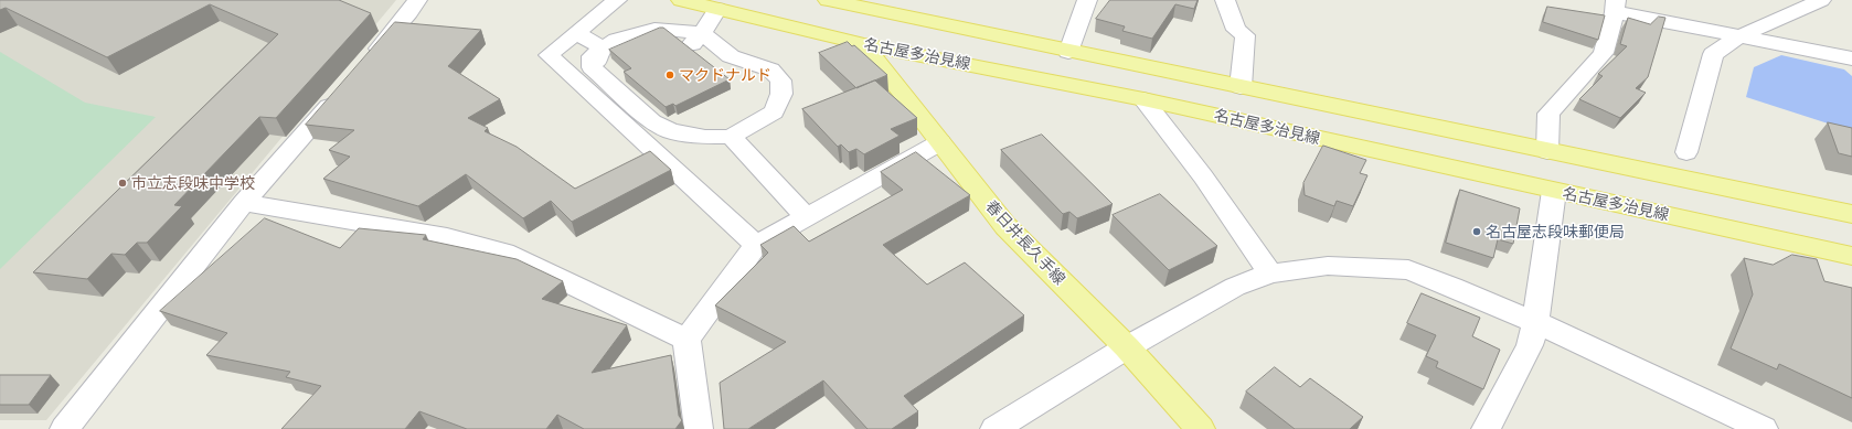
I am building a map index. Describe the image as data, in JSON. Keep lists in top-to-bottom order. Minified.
{"streets":{"main road":["名古屋多治見線","春日井長久手線"]},"crossings":[["名古屋多治見線","春日井長久手線"]],"places":["マクドナルド","市立志段味中学校","名古屋志段味郵便局"]}
